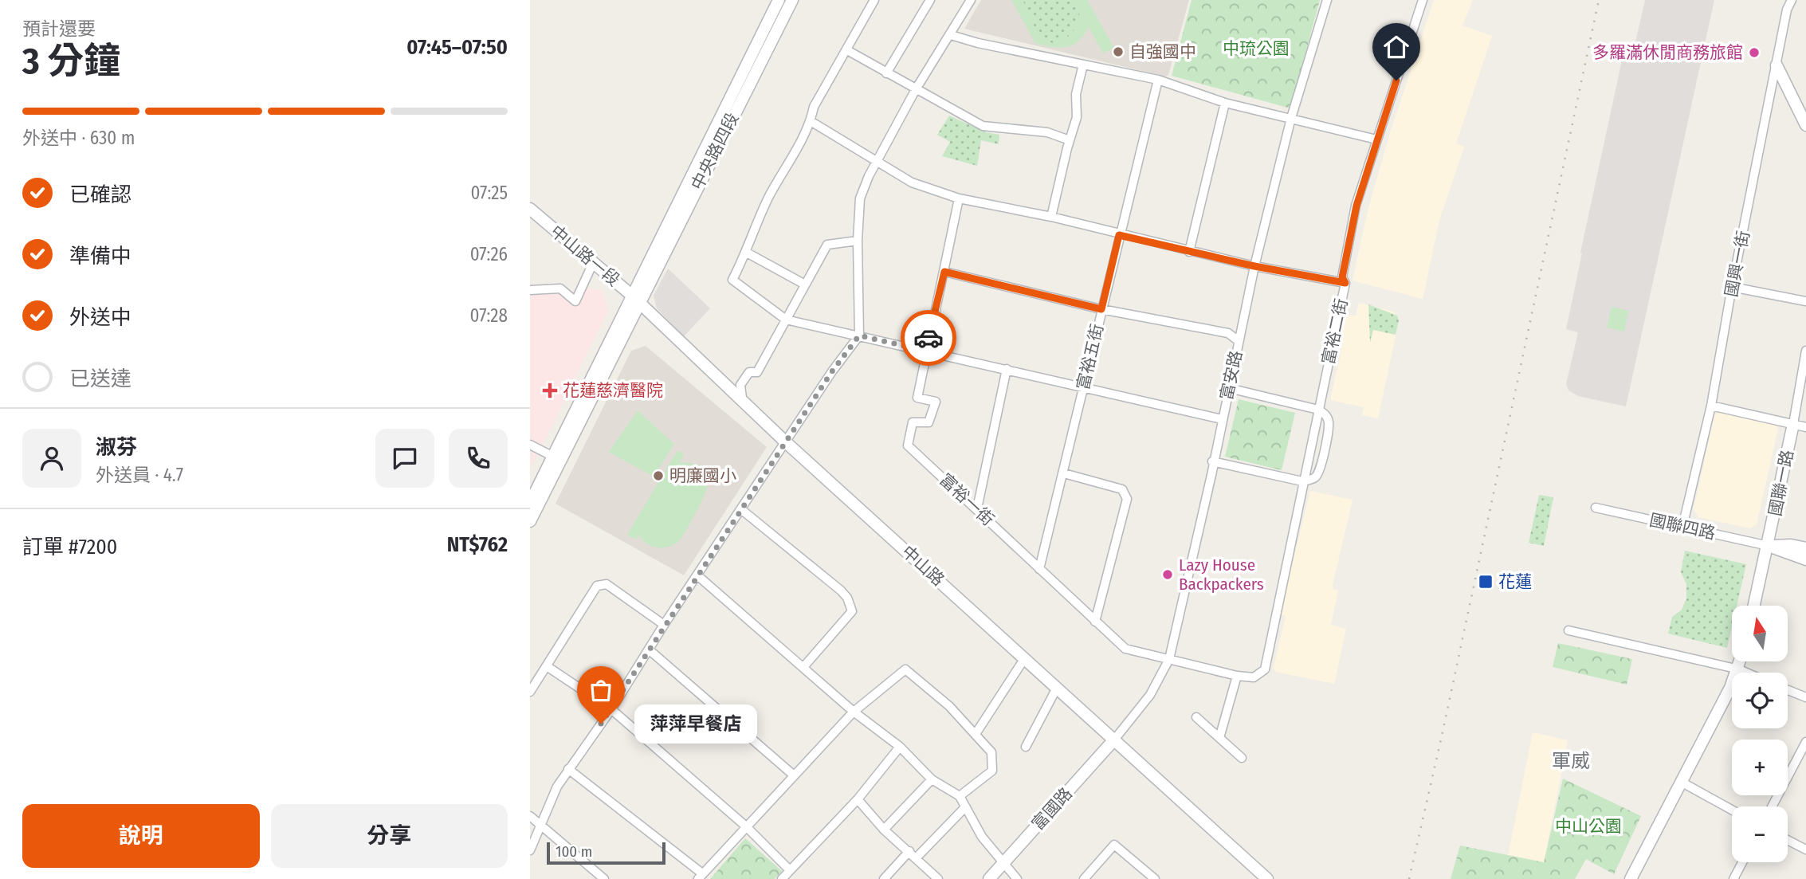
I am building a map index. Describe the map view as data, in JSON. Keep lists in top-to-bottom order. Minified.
{"streets":{"street":["中央路四段","中山路一段","國興一街","富裕二街","富裕五街","富安路","國聯一路","富裕一街","國聯四路","中山路","富國路"]},"crossings":[["中央路四段","中山路一段"],["中央路四段","中山路"],["中山路一段","中山路"],["國興一街","國聯四路"],["富裕二街","富裕一街"],["富裕五街","富裕一街"],["富安路","富裕一街"],["富安路","中山路"],["富安路","富國路"],["國聯一路","國聯四路"],["中山路","富國路"]],"districts":["軍威"],"parks":["中琉公園","中山公園"],"places":{"other":["自強國中","多羅滿休閒商務旅館","明廉國小","Lazy House Backpackers","萍萍早餐店"],"health":["花蓮慈濟醫院"],"transit":["花蓮"]},"scale_bar":"100 m","north":"top","page":{"heading":["3 分鐘","預計還要","07:45–07:50"],"panel":["淑芬","外送員 · 4.7","訂單 #7200","NT$762"],"bar":"外送中 · 630 m","list":[["已確認","07:25"],["準備中","07:26"],["外送中","07:28"],"已送達"],"map_buttons":["+","−"],"bubble":"萍萍早餐店","buttons":["說明","分享"],"scale":"100 m"}}
